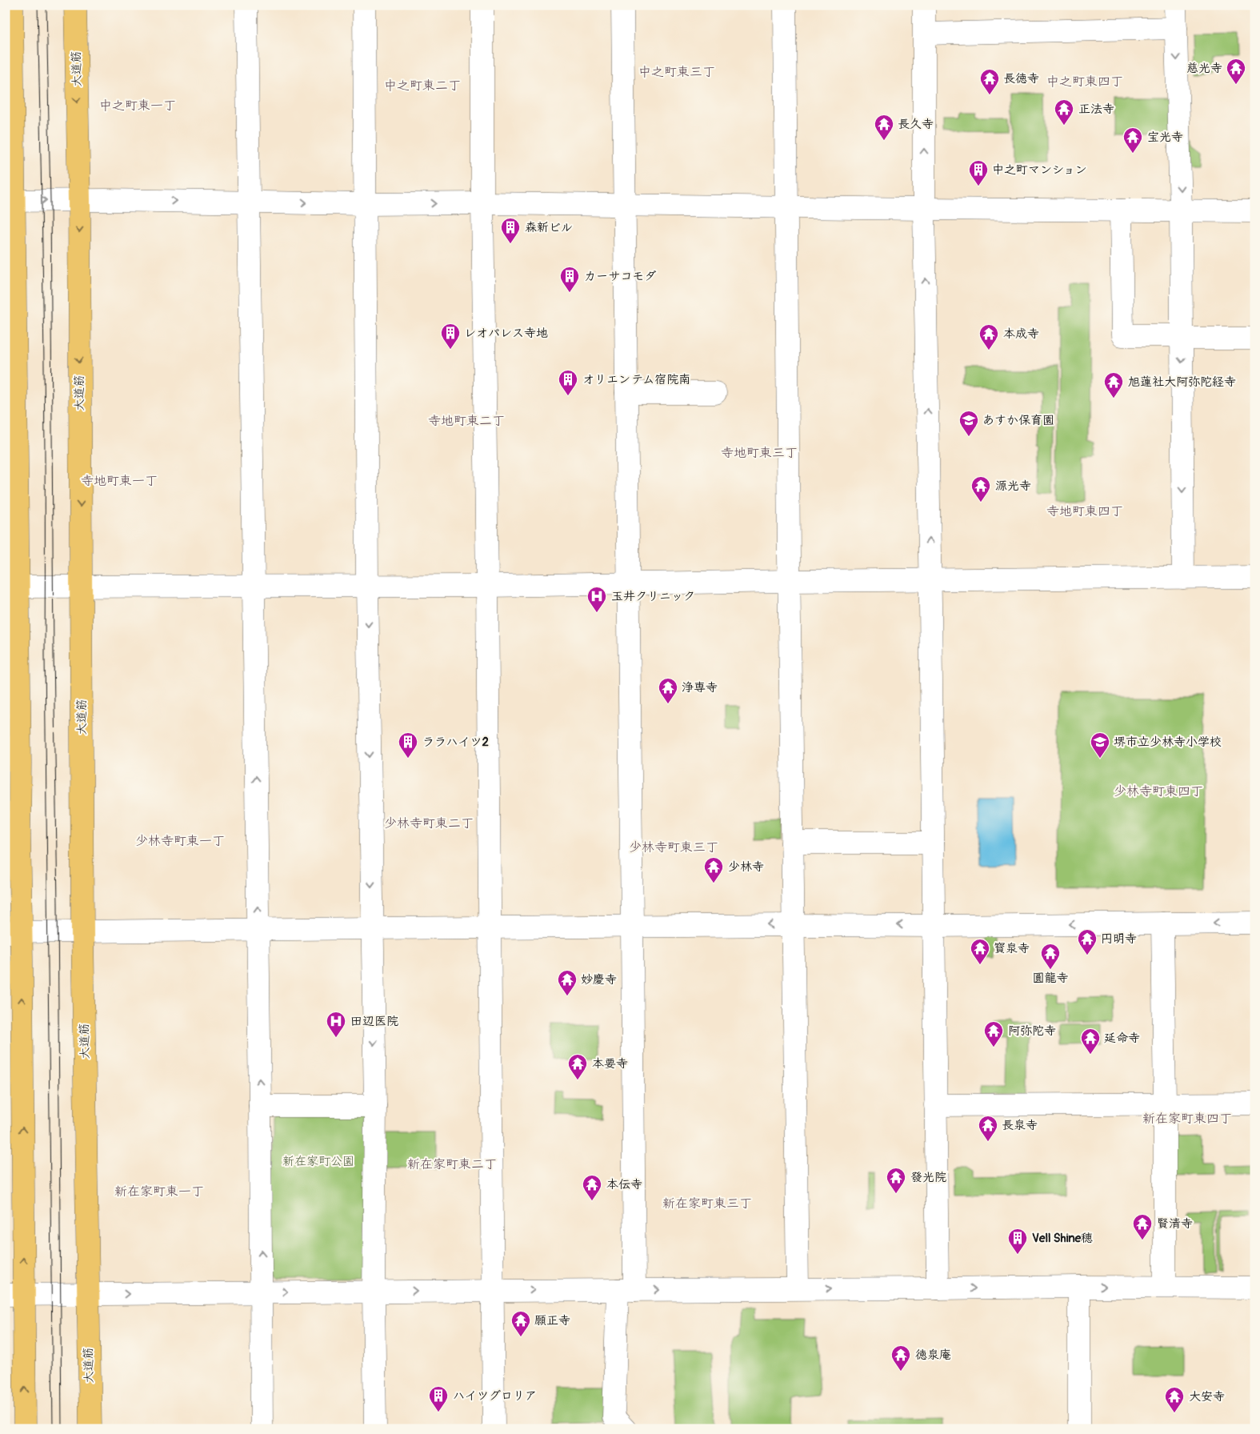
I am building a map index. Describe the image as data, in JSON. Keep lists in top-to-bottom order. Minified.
{"streets":{"main road":["大道筋"]},"districts":["中之町東三丁","中之町東四丁","中之町東二丁","中之町東一丁","寺地町東二丁","寺地町東三丁","寺地町東一丁","寺地町東四丁","少林寺町東四丁","少林寺町東二丁","少林寺町東一丁","少林寺町東三丁","新在家町東四丁","新在家町東二丁","新在家町東一丁","新在家町東三丁"],"parks":["新在家町公園"],"places":{"temple":["慈光寺","長徳寺","正法寺","長久寺","宝光寺","本成寺","旭蓮社大阿弥陀経寺","源光寺","浄専寺","少林寺","円明寺","寳泉寺","圓龍寺","妙慶寺","阿弥陀寺","延命寺","本要寺","長泉寺","發光院","本伝寺","賢清寺","願正寺","徳泉庵","大安寺"],"building":["中之町マンション","森新ビル","カーサコモダ","レオパレス寺地","オリエンテム宿院南","ララハイツ2","Vell Shine穂","ハイツグロリア"],"school or university":["あすか保育園","堺市立少林寺小学校"],"hospital":["玉井クリニック","田辺医院"]}}
